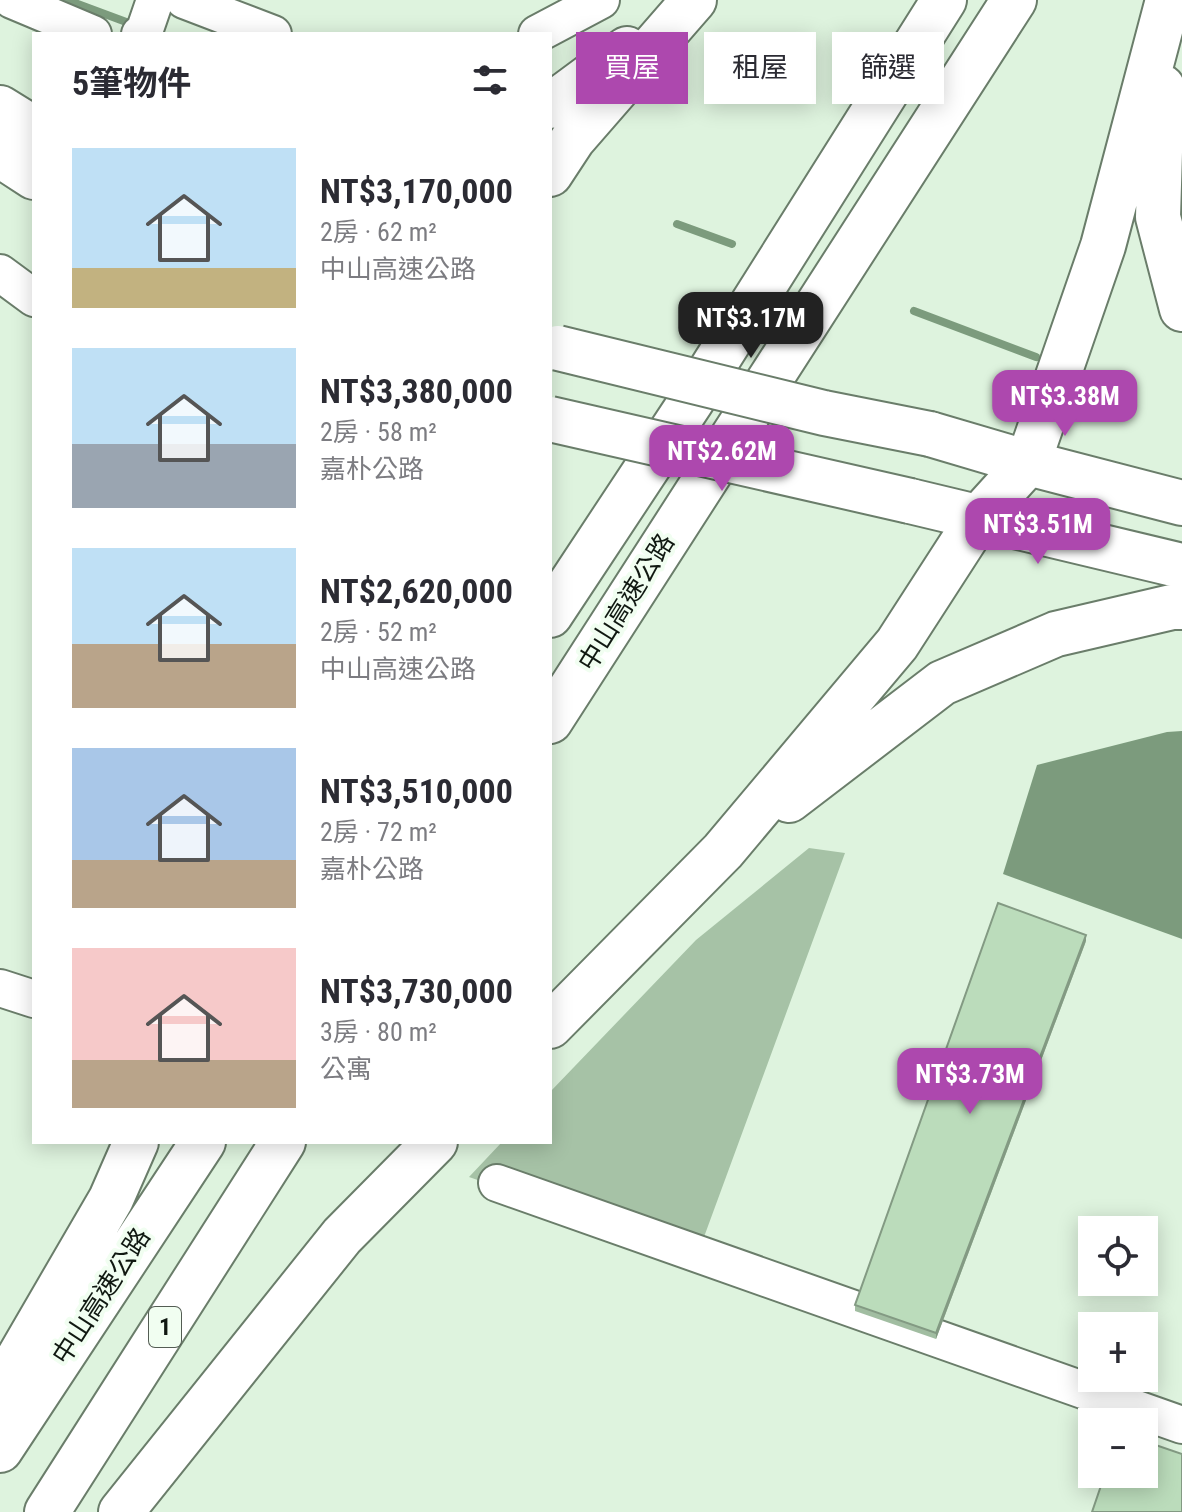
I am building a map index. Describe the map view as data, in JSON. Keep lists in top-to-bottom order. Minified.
{"streets":{"main road":["中山高速公路","1"]},"page":{"chip":["買屋","租屋","篩選"],"heading":"5筆物件","list":[{"name":"NT$3,170,000","note":"2房 · 62 m² · 中山高速公路"},{"name":"NT$3,380,000","note":"2房 · 58 m² · 嘉朴公路"},{"name":"NT$2,620,000","note":"2房 · 52 m² · 中山高速公路"},{"name":"NT$3,510,000","note":"2房 · 72 m² · 嘉朴公路"},{"name":"NT$3,730,000","note":"3房 · 80 m² · 公寓"}],"price":["NT$3.17M","NT$3.38M","NT$2.62M","NT$3.51M","NT$3.73M"],"map_buttons":["+","−"]}}
